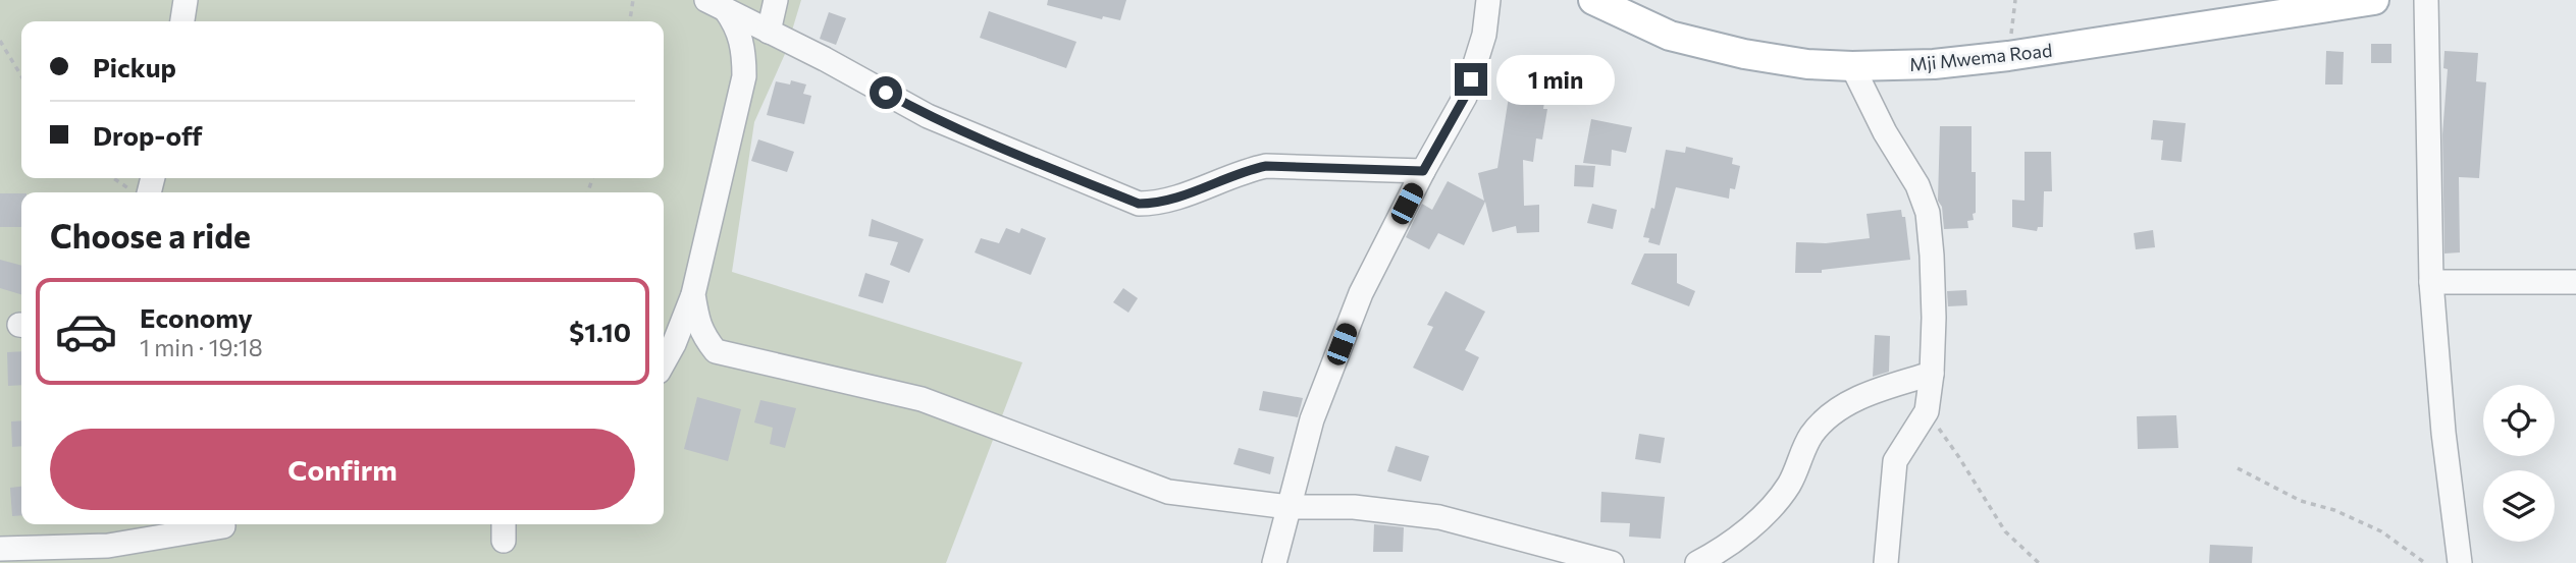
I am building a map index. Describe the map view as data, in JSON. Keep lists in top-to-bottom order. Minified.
{"streets":{"main road":["Mji Mwema Road"]},"page":{"banner":["Pickup","Drop-off"],"bubble":"1 min","heading":"Choose a ride","list":[{"name":"Economy","note":"1 min · 19:18","value":"$1.10"}],"buttons":"Confirm"}}
